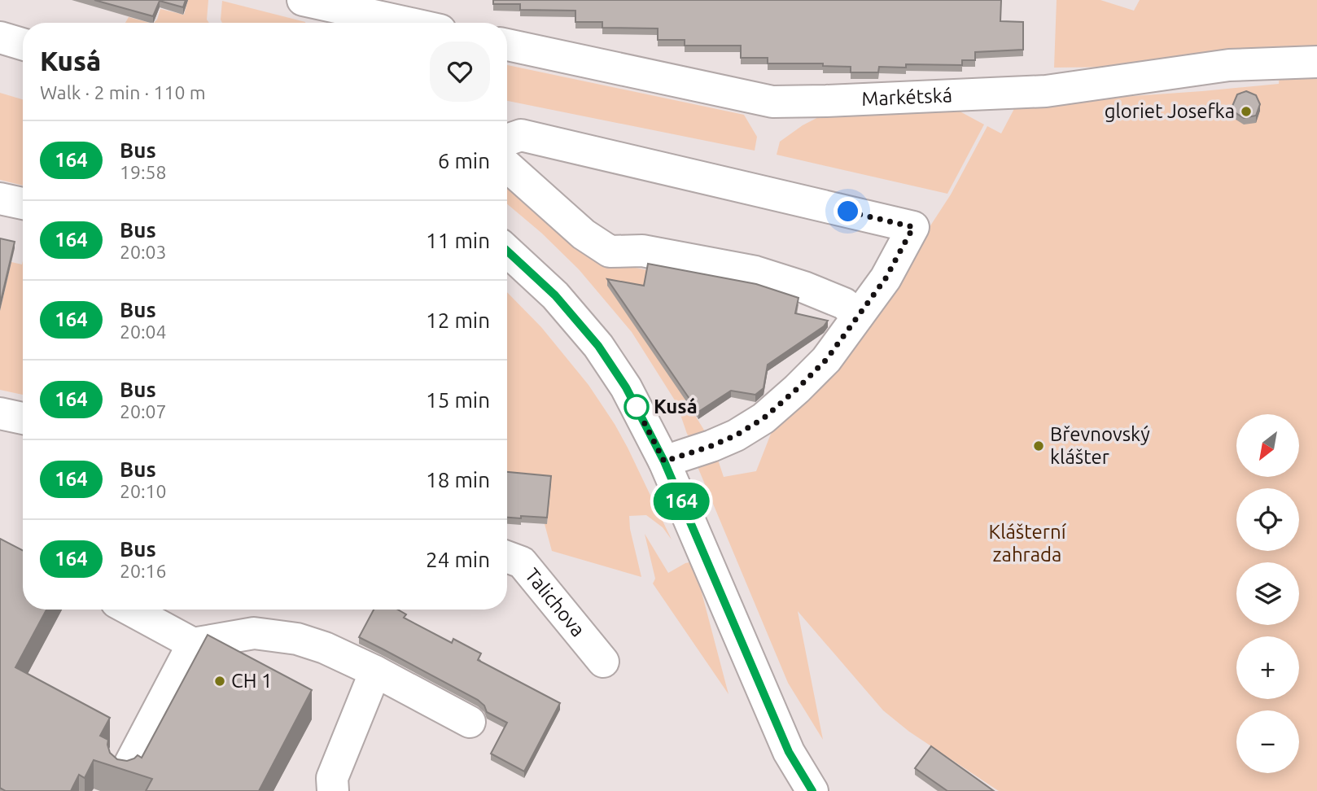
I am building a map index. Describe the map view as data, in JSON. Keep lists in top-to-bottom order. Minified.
{"streets":{"street":["Markétská","Talichova"]},"parks":["Klášterní zahrada"],"places":["gloriet Josefka","Kusá","Břevnovský klášter","CH 1"],"lines":["bus line 164"],"north":"bottom left","page":{"on_map":"164","heading":["Kusá","Walk · 2 min · 110 m"],"list":[{"mark":"164","name":"Bus","note":"19:58","value":"6 min"},{"mark":"164","name":"Bus","note":"20:03","value":"11 min"},{"mark":"164","name":"Bus","note":"20:04","value":"12 min"},{"mark":"164","name":"Bus","note":"20:07","value":"15 min"},{"mark":"164","name":"Bus","note":"20:10","value":"18 min"},{"mark":"164","name":"Bus","note":"20:16","value":"24 min"}],"map_buttons":["+","−"]}}
